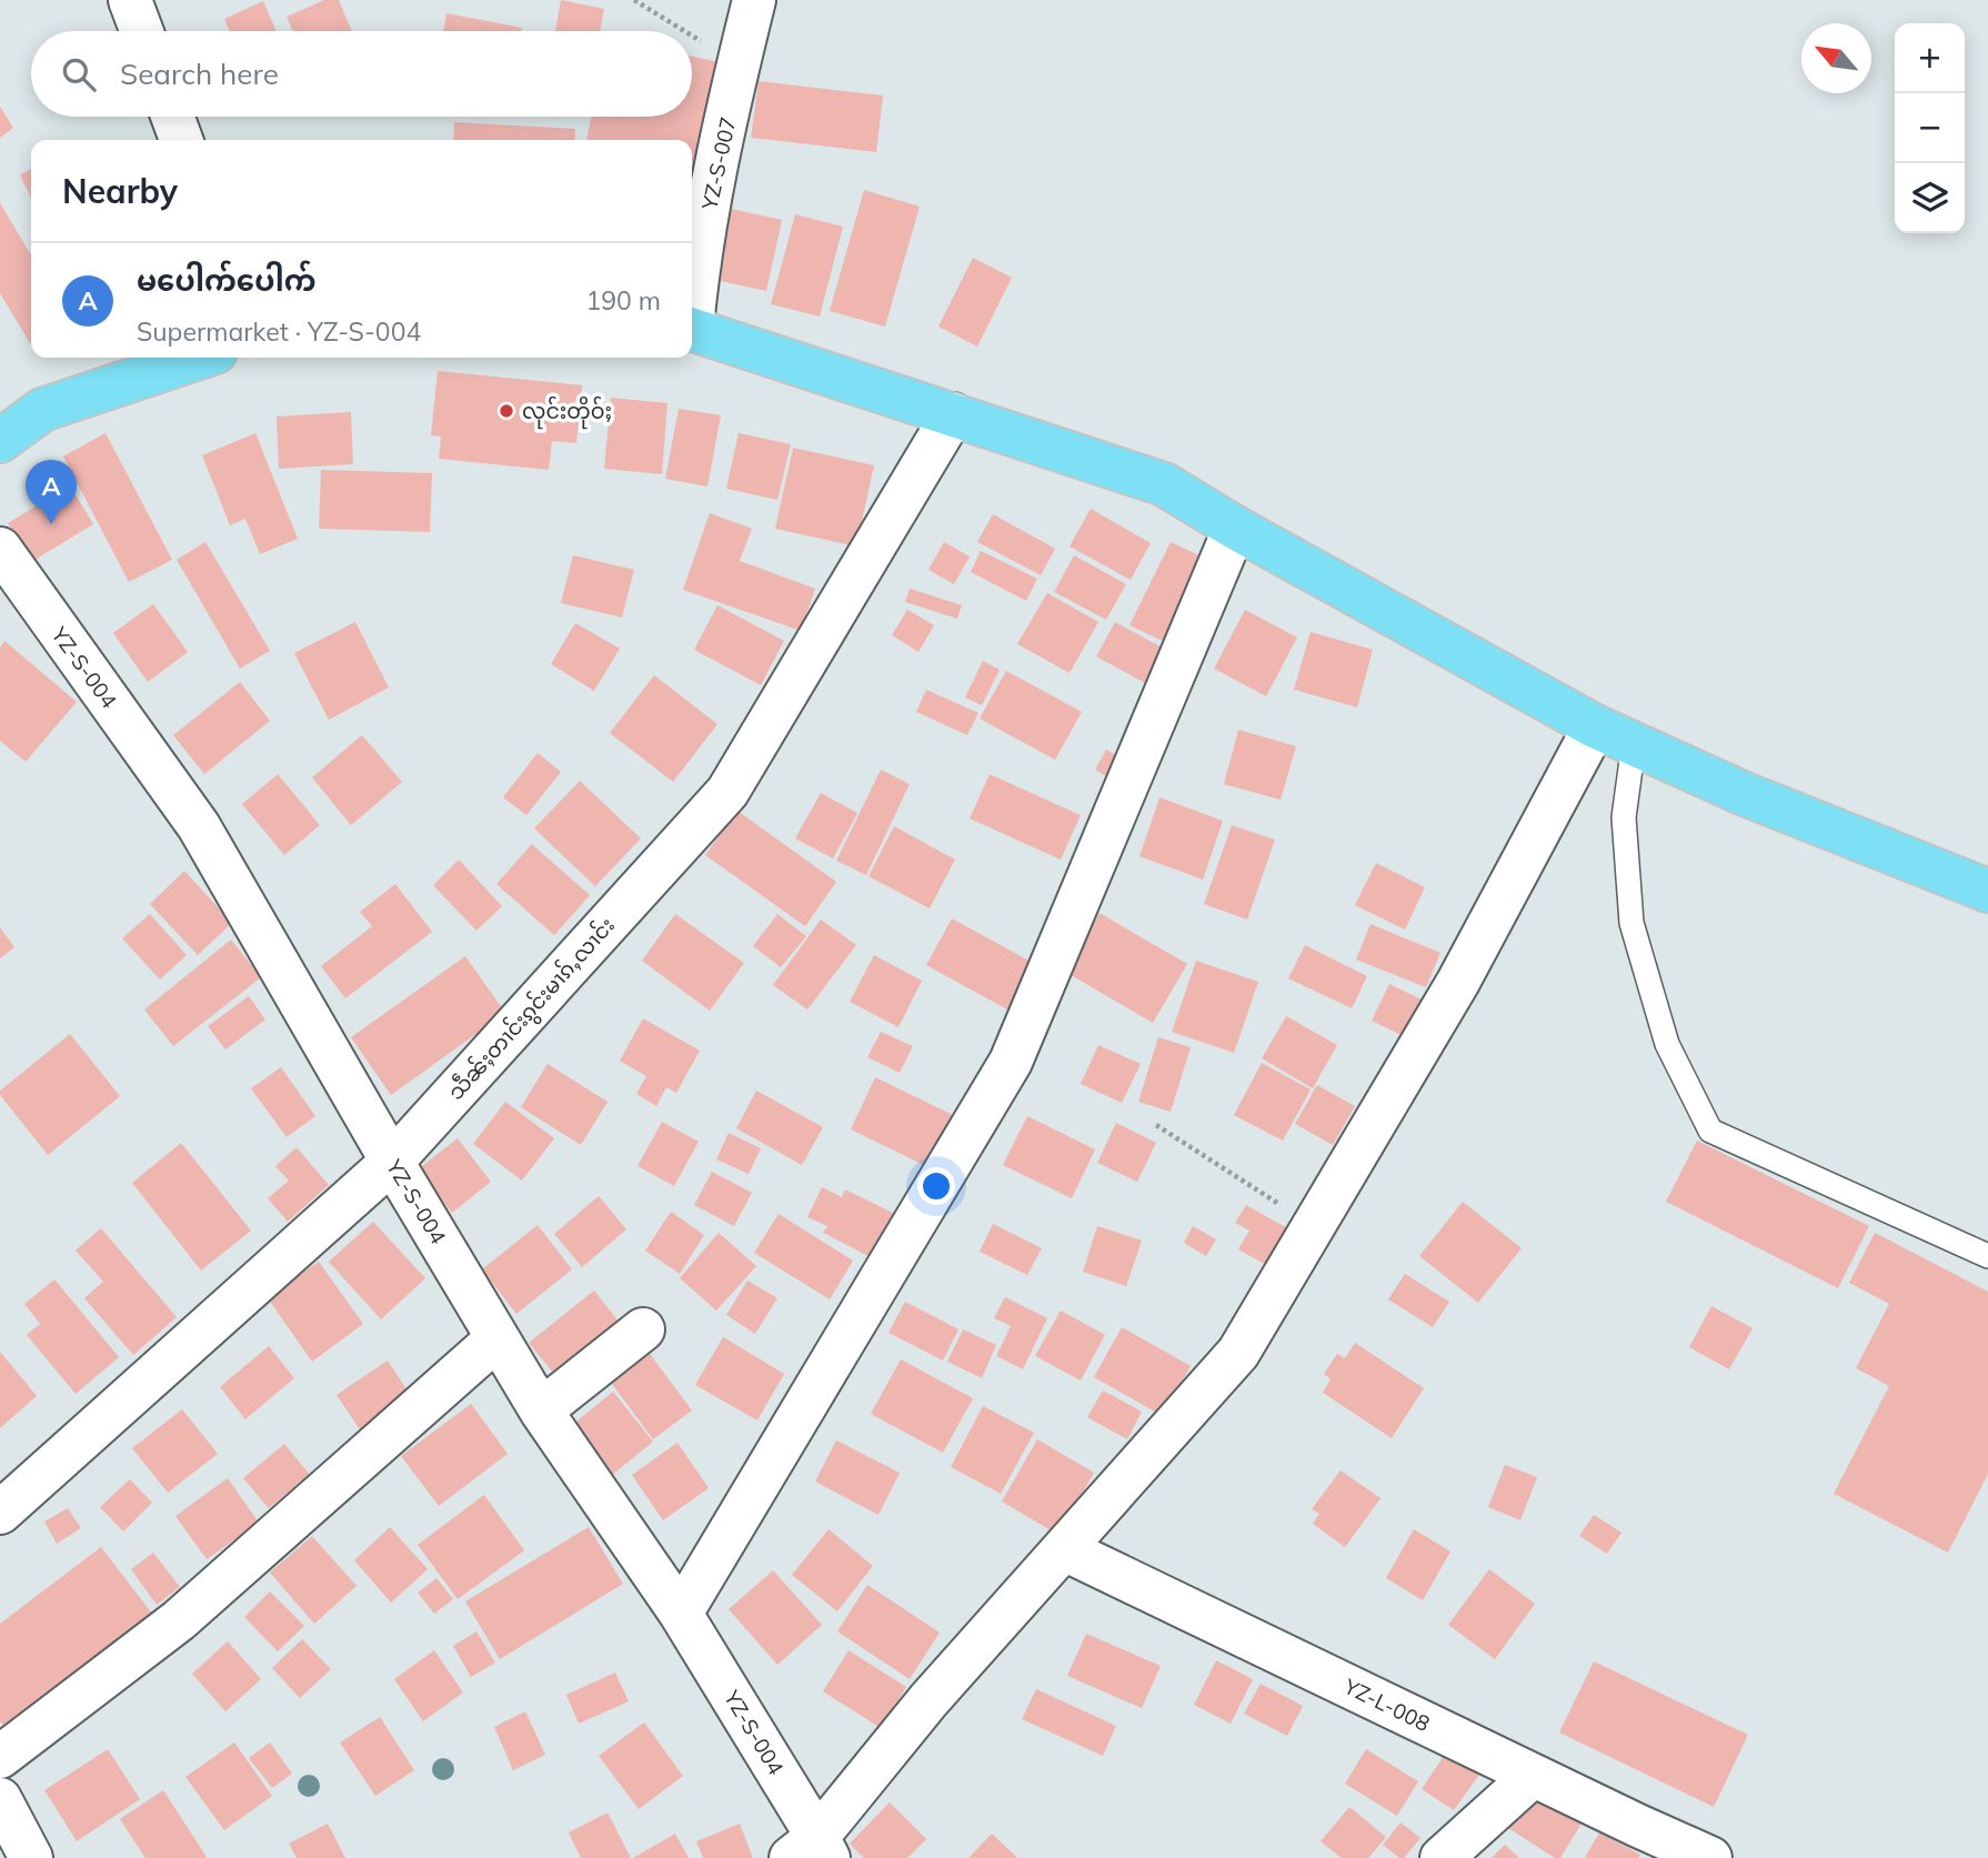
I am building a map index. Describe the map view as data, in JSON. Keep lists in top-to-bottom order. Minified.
{"streets":{"street":["YZ-S-007","YZ-S-004","သဵၼ်ႈတၢင်းၵွင်းမၢၵ်ႇလၢင်း","YZ-L-008"]},"crossings":[["YZ-S-004","သဵၼ်ႈတၢင်းၵွင်းမၢၵ်ႇလၢင်း"]],"places":["လုင်းတိုဝ်ႈ"],"north":"top left","page":{"map_buttons":["+","−"],"search":"Search here","heading":"Nearby","list":[{"mark":"A","name":"မပေါက်ပေါက်","note":"Supermarket · YZ-S-004","value":"190 m"}],"pins":"A"}}
